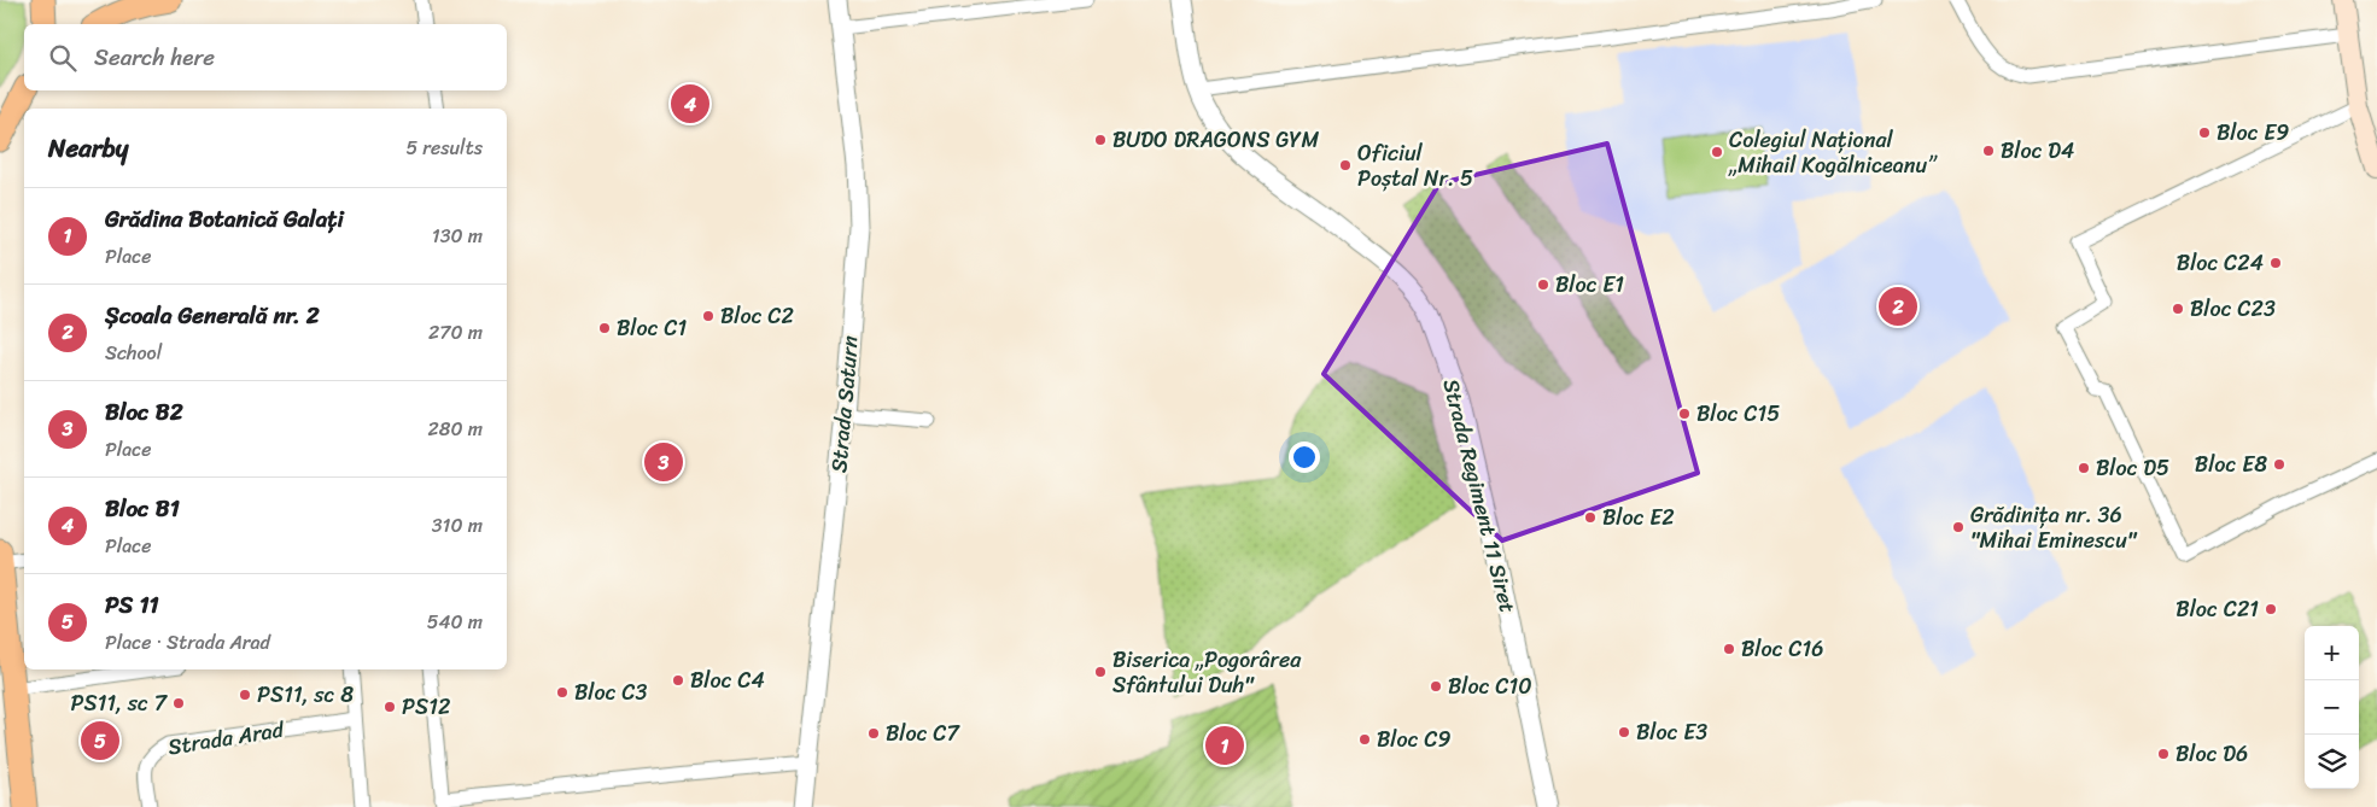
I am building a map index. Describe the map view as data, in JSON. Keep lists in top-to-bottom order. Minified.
{"streets":{"street":["Strada Saturn","Strada Regiment 11 Siret","Strada Arad"]},"places":["Bloc E9","BUDO DRAGONS GYM","Bloc D4","Colegiul Național „Mihail Kogălniceanu”","Oficiul Poștal Nr. 5","Bloc C24","Bloc E1","Bloc C23","Bloc C2","Bloc C1","Bloc C15","Bloc E8","Bloc D5","Bloc E2","Grădinița nr. 36 \"Mihai Eminescu\"","Bloc C21","Bloc C16","Biserica „Pogorârea Sfântului Duh\"","Bloc C4","Bloc C10","Bloc C3","PS11, sc 8","PS11, sc 7","PS12","Bloc E3","Bloc C7","Bloc C9","Bloc D6"],"page":{"search":"Search here","pins":["4","2","3","5","1"],"heading":["Nearby","5 results"],"list":[{"mark":"1","name":"Grădina Botanică Galați","note":"Place","value":"130 m"},{"mark":"2","name":"Școala Generală nr. 2","note":"School","value":"270 m"},{"mark":"3","name":"Bloc B2","note":"Place","value":"280 m"},{"mark":"4","name":"Bloc B1","note":"Place","value":"310 m"},{"mark":"5","name":"PS 11","note":"Place · Strada Arad","value":"540 m"}],"map_buttons":["+","−"]}}
